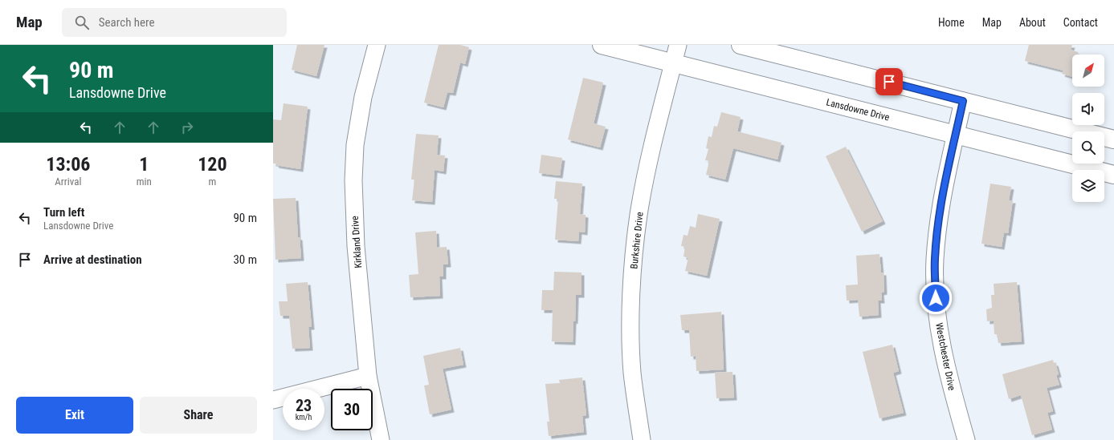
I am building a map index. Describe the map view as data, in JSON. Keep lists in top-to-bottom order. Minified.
{"streets":{"street":["Lansdowne Drive","Burkshire Drive","Kirkland Drive","Westchester Drive"]},"crossings":[["Lansdowne Drive","Burkshire Drive"],["Lansdowne Drive","Westchester Drive"]],"north":"top right","page":{"header":"Map","search":"Search here","nav":["Home","Map","About","Contact"],"turn":["90 m","Lansdowne Drive"],"eta":["13:06","Arrival","1","min","120","m"],"list":[{"name":"Turn left","note":"Lansdowne Drive","value":"90 m"},{"name":"Arrive at destination","value":"30 m"}],"speed":"23 km/h","limit":"30","buttons":["Exit","Share"]}}
